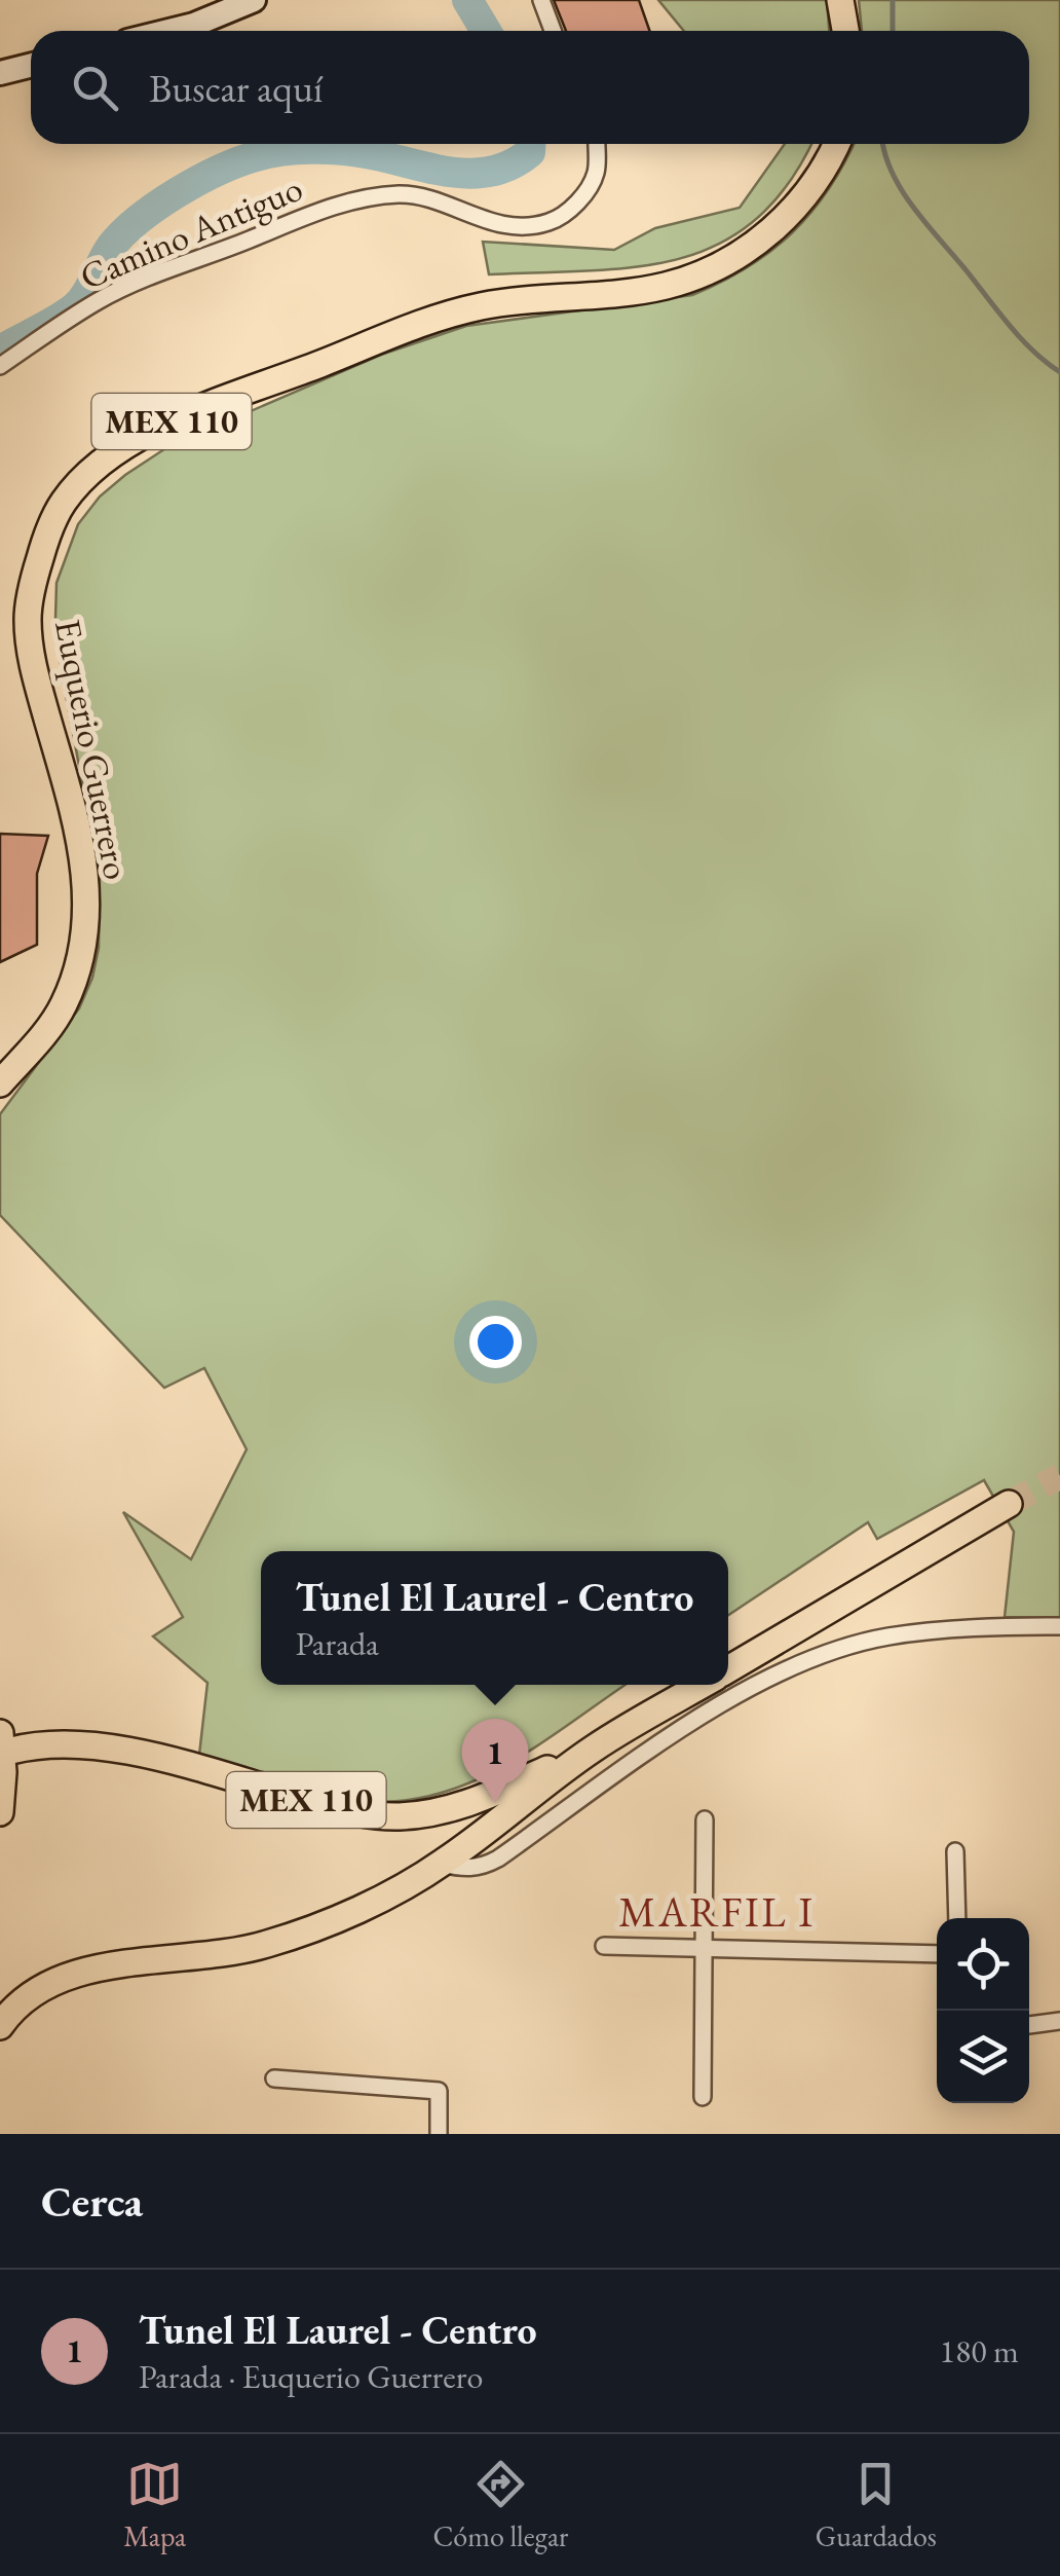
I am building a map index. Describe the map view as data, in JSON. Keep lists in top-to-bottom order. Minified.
{"streets":{"main road":["MEX 110","Euquerio Guerrero"],"street":["Camino Antiguo"]},"districts":["MARFIL I"],"page":{"search":"Buscar aquí","popup":["Tunel El Laurel - Centro","Parada"],"pins":"1","heading":"Cerca","list":[{"mark":"1","name":"Tunel El Laurel - Centro","note":"Parada · Euquerio Guerrero","value":"180 m"}],"nav":["Mapa","Cómo llegar","Guardados"]}}
